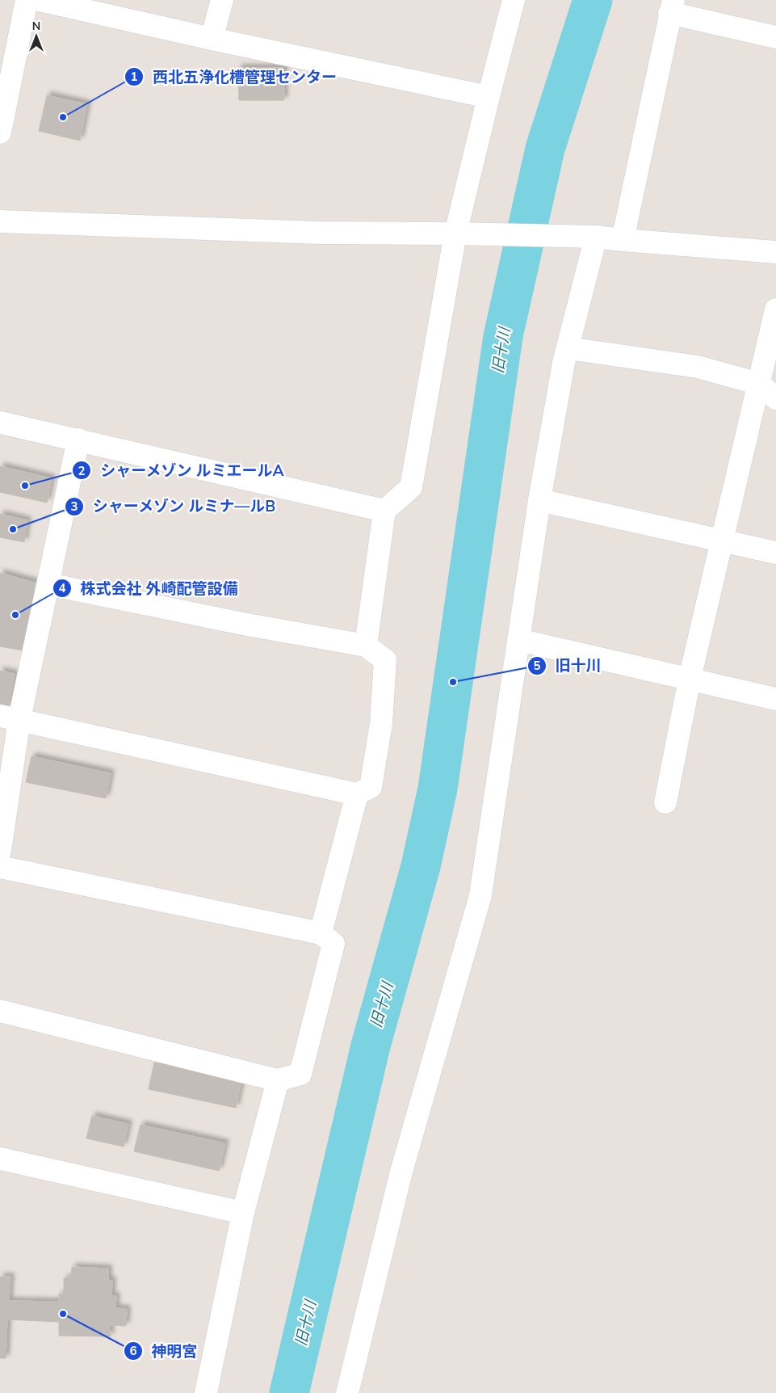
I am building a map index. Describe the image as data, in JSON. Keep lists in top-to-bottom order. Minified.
{"water":["旧十川"],"places":["西北五浄化槽管理センター","シャーメゾン ルミエールA","シャーメゾン ルミナ―ルB","株式会社 外崎配管設備","旧十川","神明宮"],"north":"top"}
